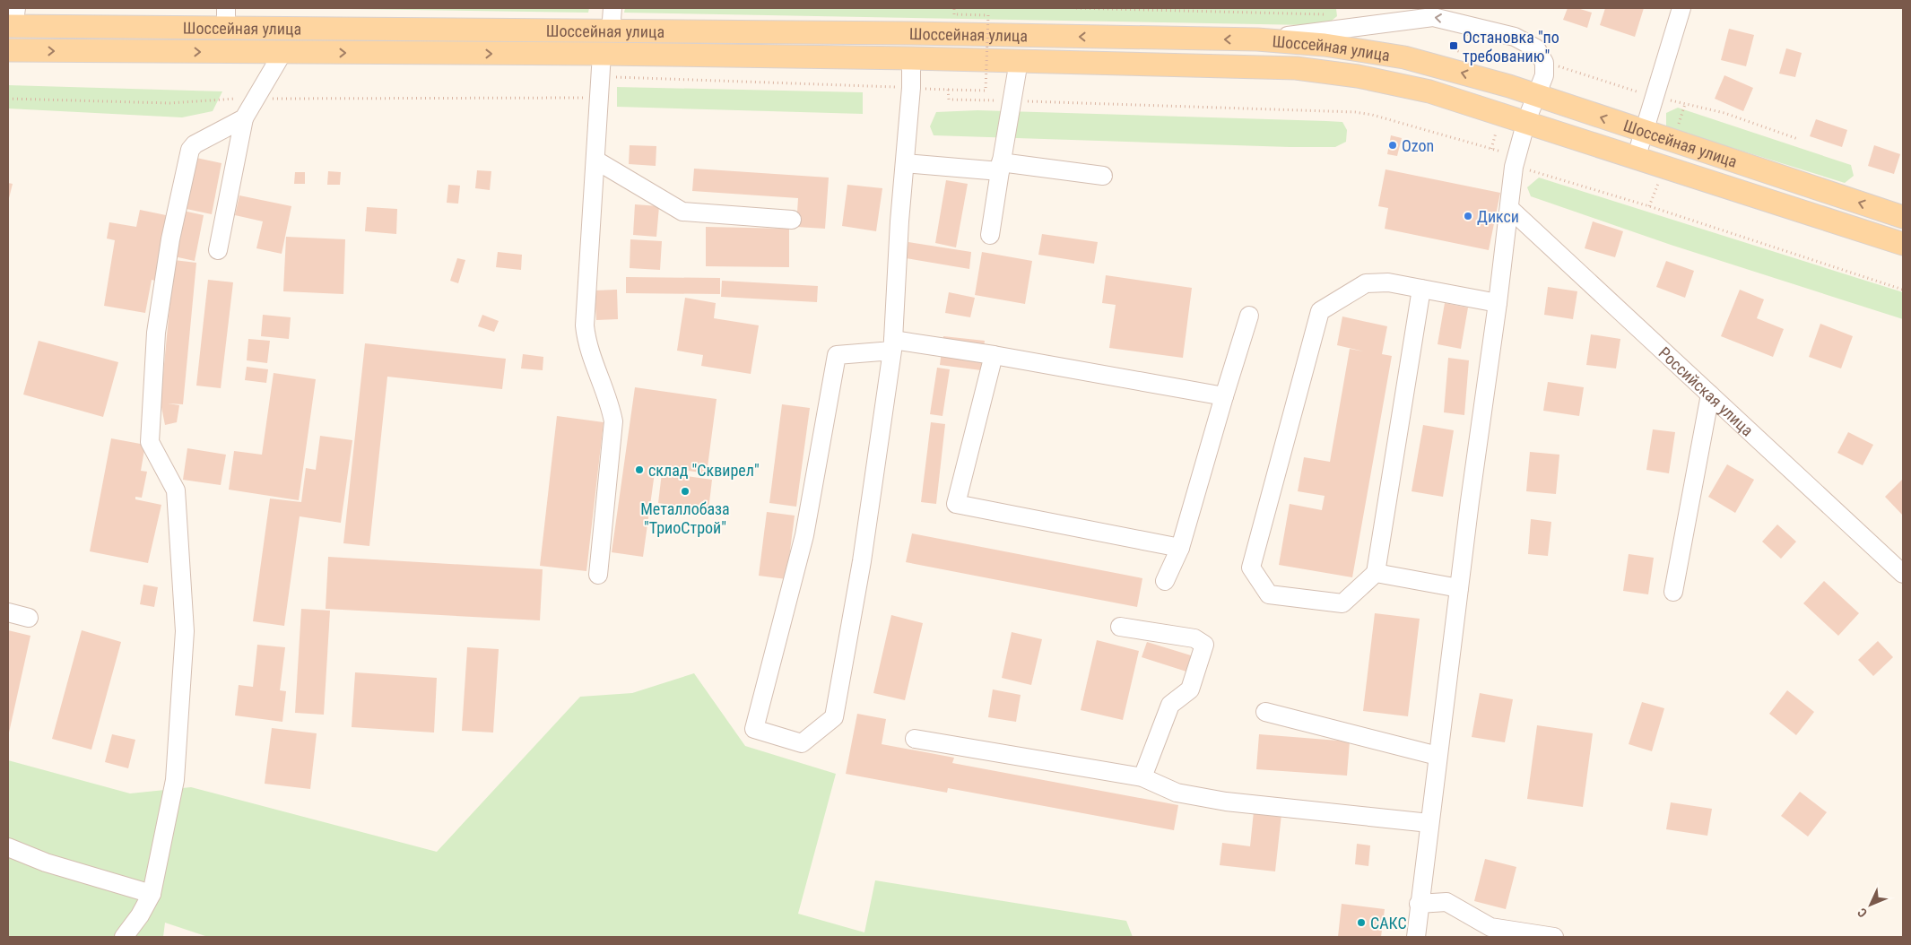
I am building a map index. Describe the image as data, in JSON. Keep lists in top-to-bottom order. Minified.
{"streets":{"main road":["Шоссейная улица"],"street":["Российская улица"]},"places":{"transit":["Остановка \"по требованию\""],"other":["Ozon","Дикси","склад \"Сквирел\"","Металлобаза \"ТриоСтрой\"","САКС"]},"north":"bottom left"}
